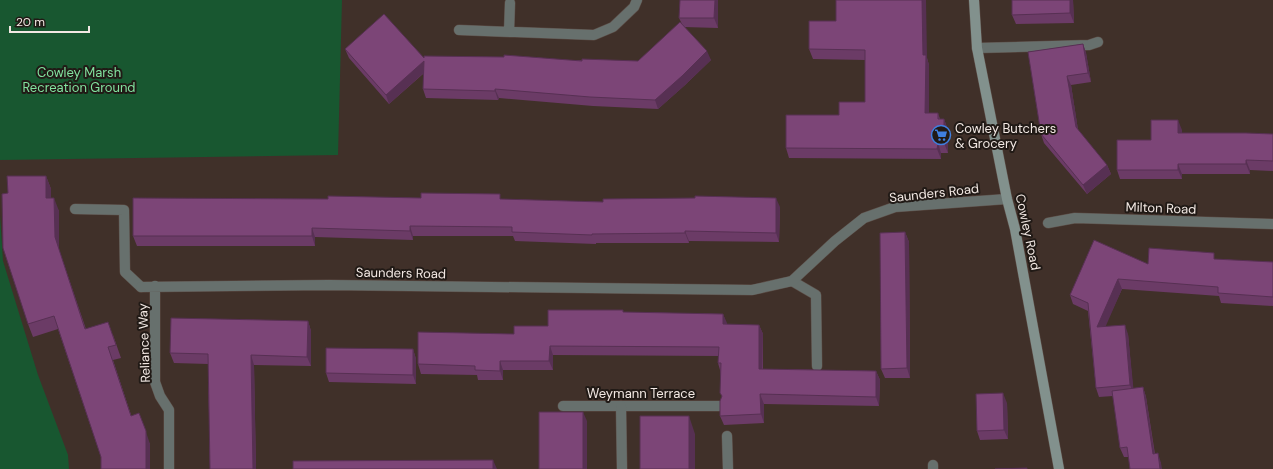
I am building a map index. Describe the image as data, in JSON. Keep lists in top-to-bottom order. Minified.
{"streets":{"main road":["Cowley Road"],"street":["Saunders Road","Milton Road","Reliance Way","Weymann Terrace"]},"crossings":[["Saunders Road","Cowley Road"],["Saunders Road","Reliance Way"]],"parks":["Cowley Marsh Recreation Ground"],"places":{"supermarket":["Cowley Butchers & Grocery"]},"scale_bar":"20 m"}
